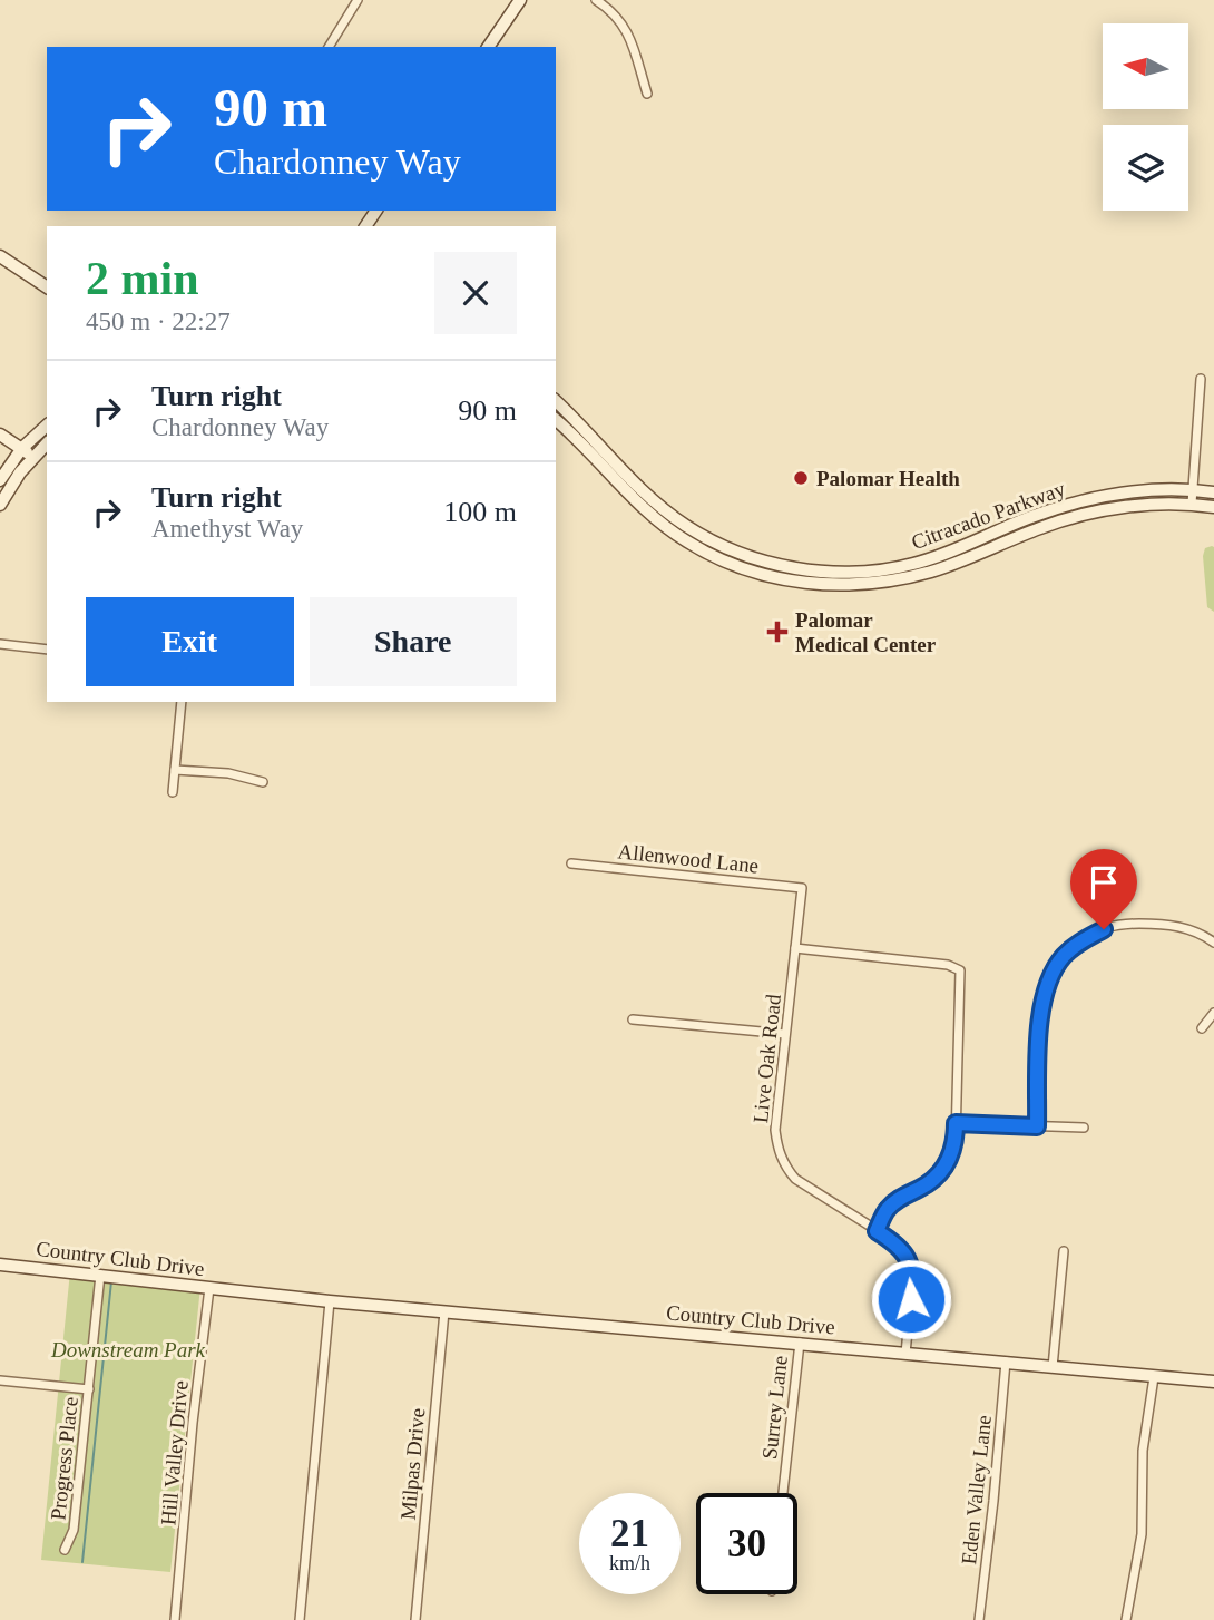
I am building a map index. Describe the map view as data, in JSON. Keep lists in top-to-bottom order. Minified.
{"streets":{"main road":["Citracado Parkway","Country Club Drive"],"street":["Allenwood Lane","Live Oak Road","Surrey Lane","Hill Valley Drive","Progress Place","Milpas Drive","Eden Valley Lane"]},"crossings":[["Allenwood Lane","Live Oak Road"],["Live Oak Road","Country Club Drive"],["Country Club Drive","Surrey Lane"],["Country Club Drive","Hill Valley Drive"],["Country Club Drive","Progress Place"],["Country Club Drive","Milpas Drive"],["Country Club Drive","Eden Valley Lane"]],"parks":["Downstream Park"],"places":{"other":["Palomar Health"],"health":["Palomar Medical Center"]},"north":"left","page":{"turn":["90 m","Chardonney Way"],"heading":["2 min","450 m · 22:27"],"list":[{"name":"Turn right","note":"Chardonney Way","value":"90 m"},{"name":"Turn right","note":"Amethyst Way","value":"100 m"}],"buttons":["Exit","Share"],"speed":"21 km/h","limit":"30"}}
